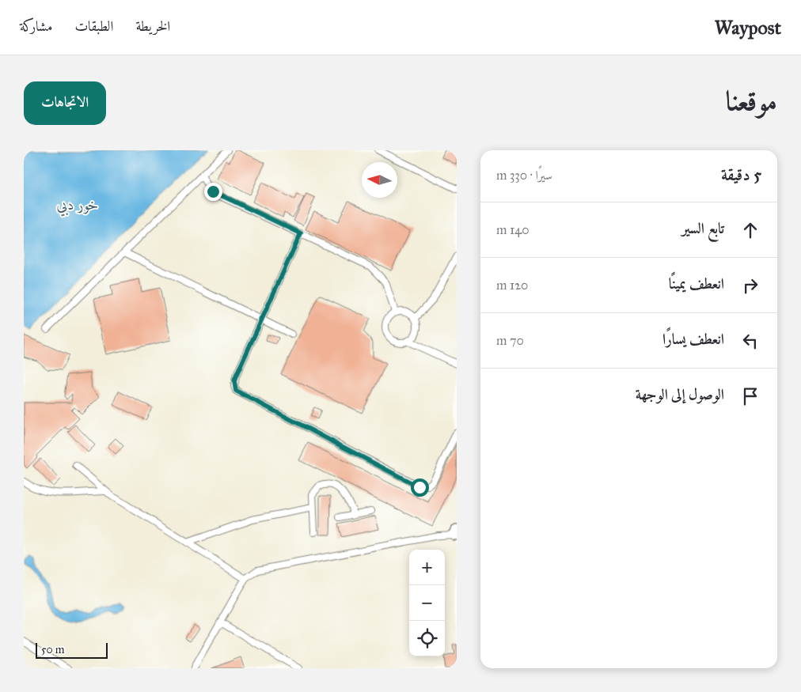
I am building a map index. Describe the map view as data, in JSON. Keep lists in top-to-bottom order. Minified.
{"water":["خور دبي"],"scale_bar":"50 m","north":"left","page":{"header":"Waypost","nav":["الخريطة","الطبقات","مشاركة"],"title":"موقعنا","buttons":"الاتجاهات","heading":["5 دقيقة","سيرًا · 330 m"],"list":[["تابع السير","140 m"],["انعطف يمينًا","120 m"],["انعطف يسارًا","70 m"],"الوصول إلى الوجهة"],"map_buttons":["+","−"],"scale":"50 m"}}
